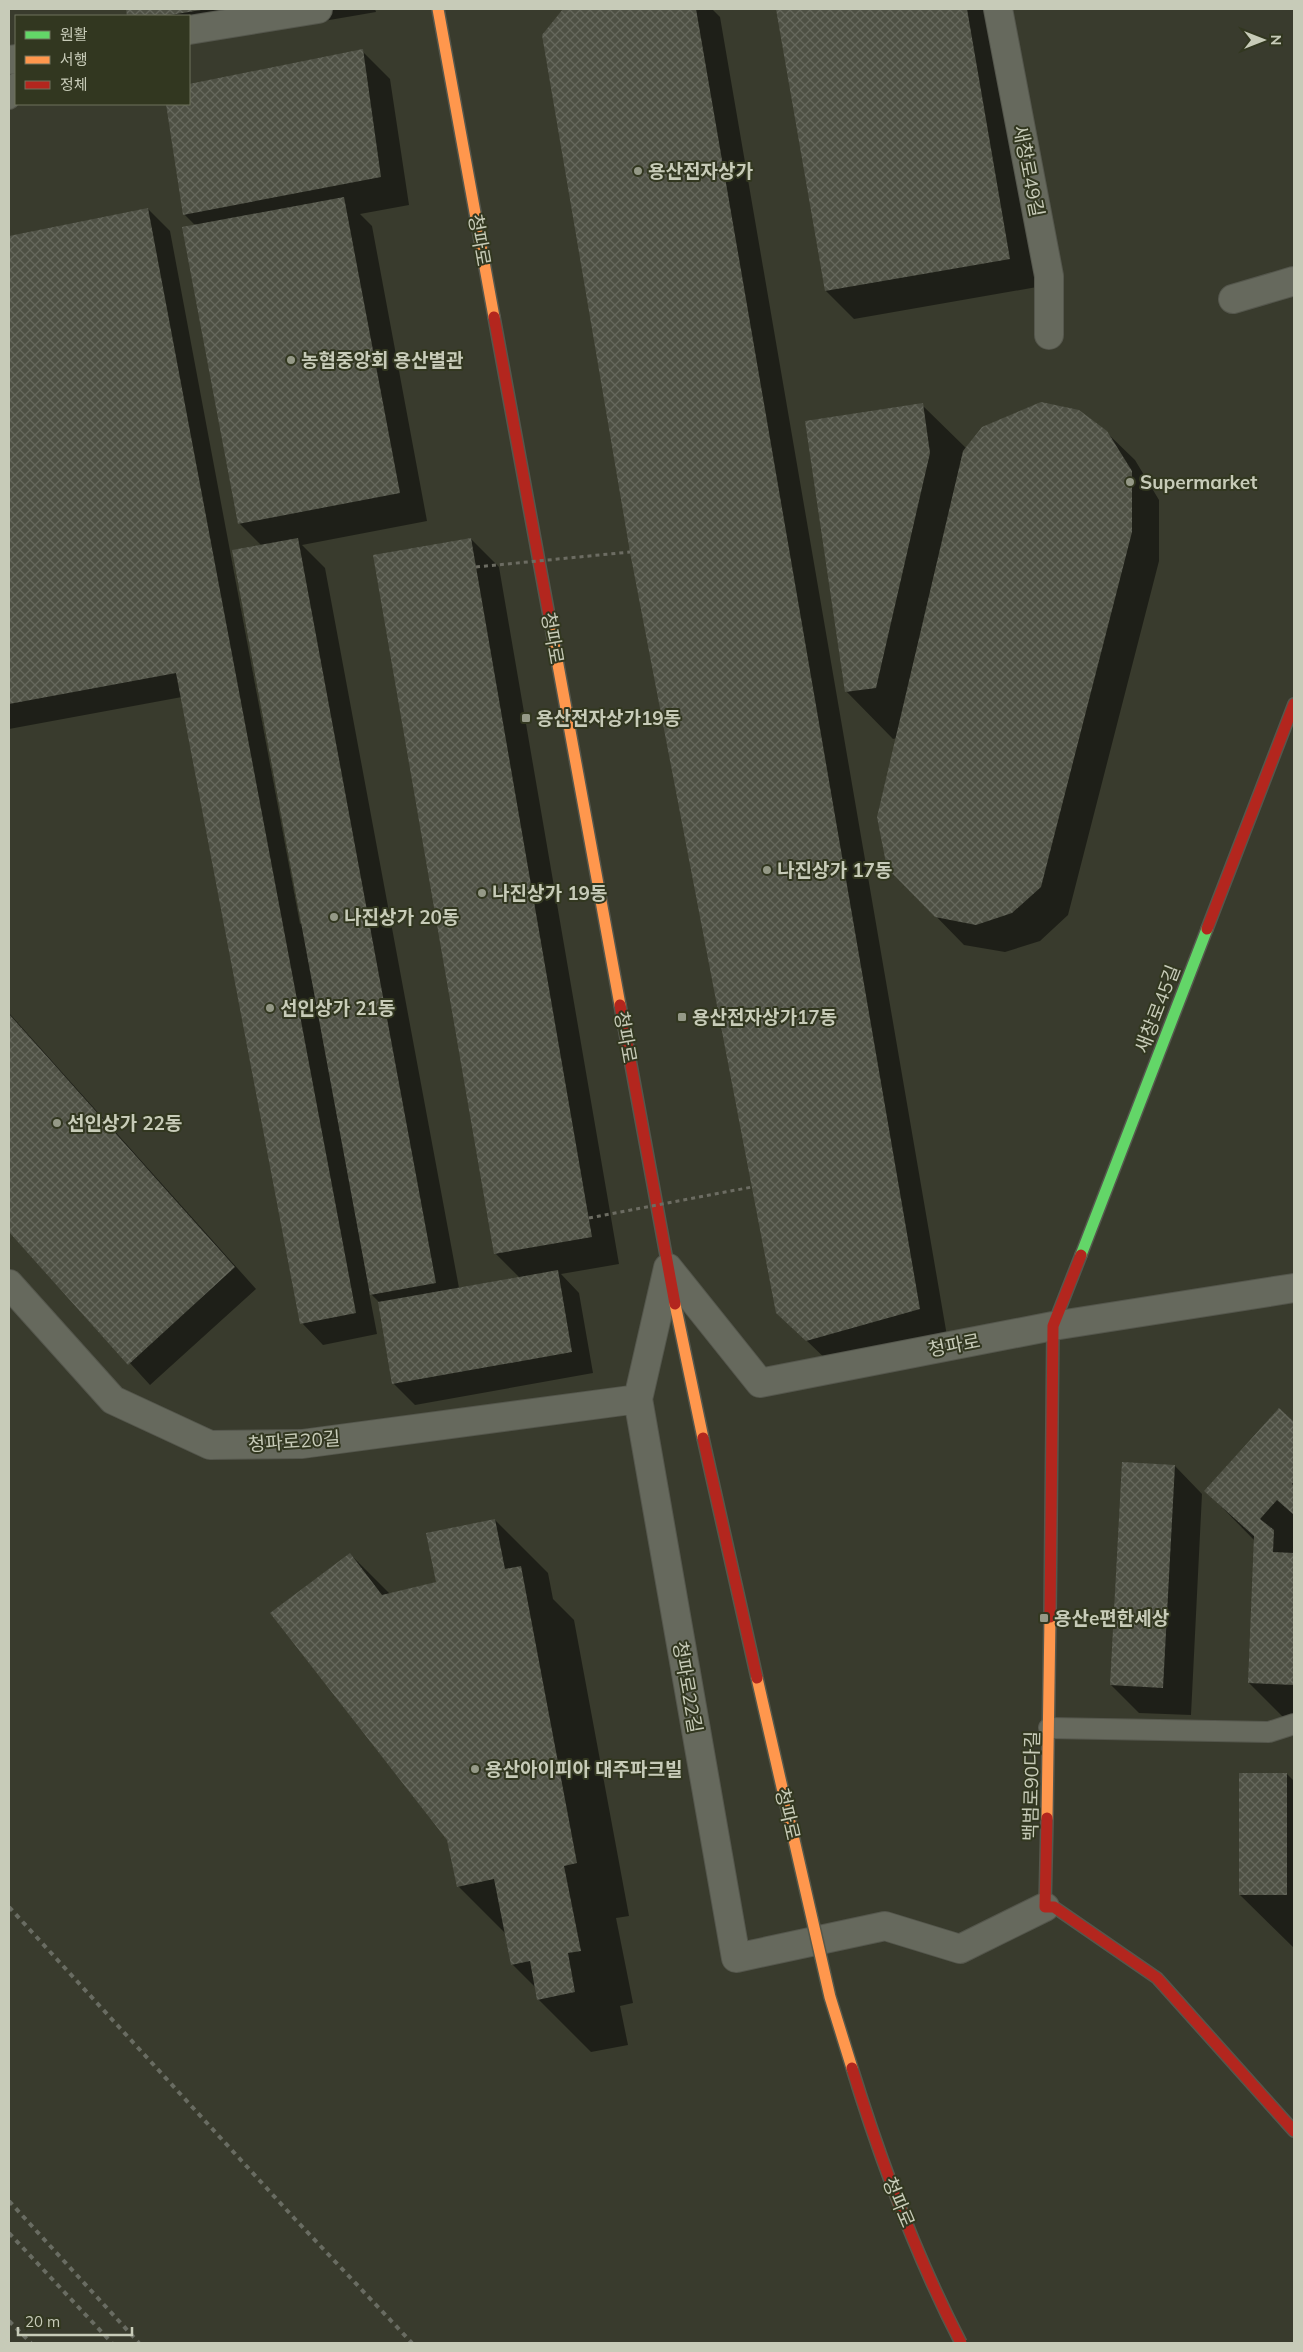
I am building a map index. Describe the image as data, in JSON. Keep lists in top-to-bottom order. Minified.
{"streets":{"main road":["청파로","새창로45길","백범로90다길"],"street":["새창로49길","청파로20길","청파로22길"]},"crossings":[["청파로","새창로45길"],["청파로","청파로22길"],["청파로","백범로90다길"],["새창로45길","백범로90다길"],["청파로20길","청파로22길"],["청파로22길","백범로90다길"]],"places":{"other":["용산전자상가","농협중앙회 용산별관","Supermarket","나진상가 17동","나진상가 19동","나진상가 20동","선인상가 21동","선인상가 22동","용산아이피아 대주파크빌"],"transit":["용산전자상가19동","용산전자상가17동","용산e편한세상"]},"legend":["원활","서행","정체"],"scale_bar":"20 m","north":"right"}
